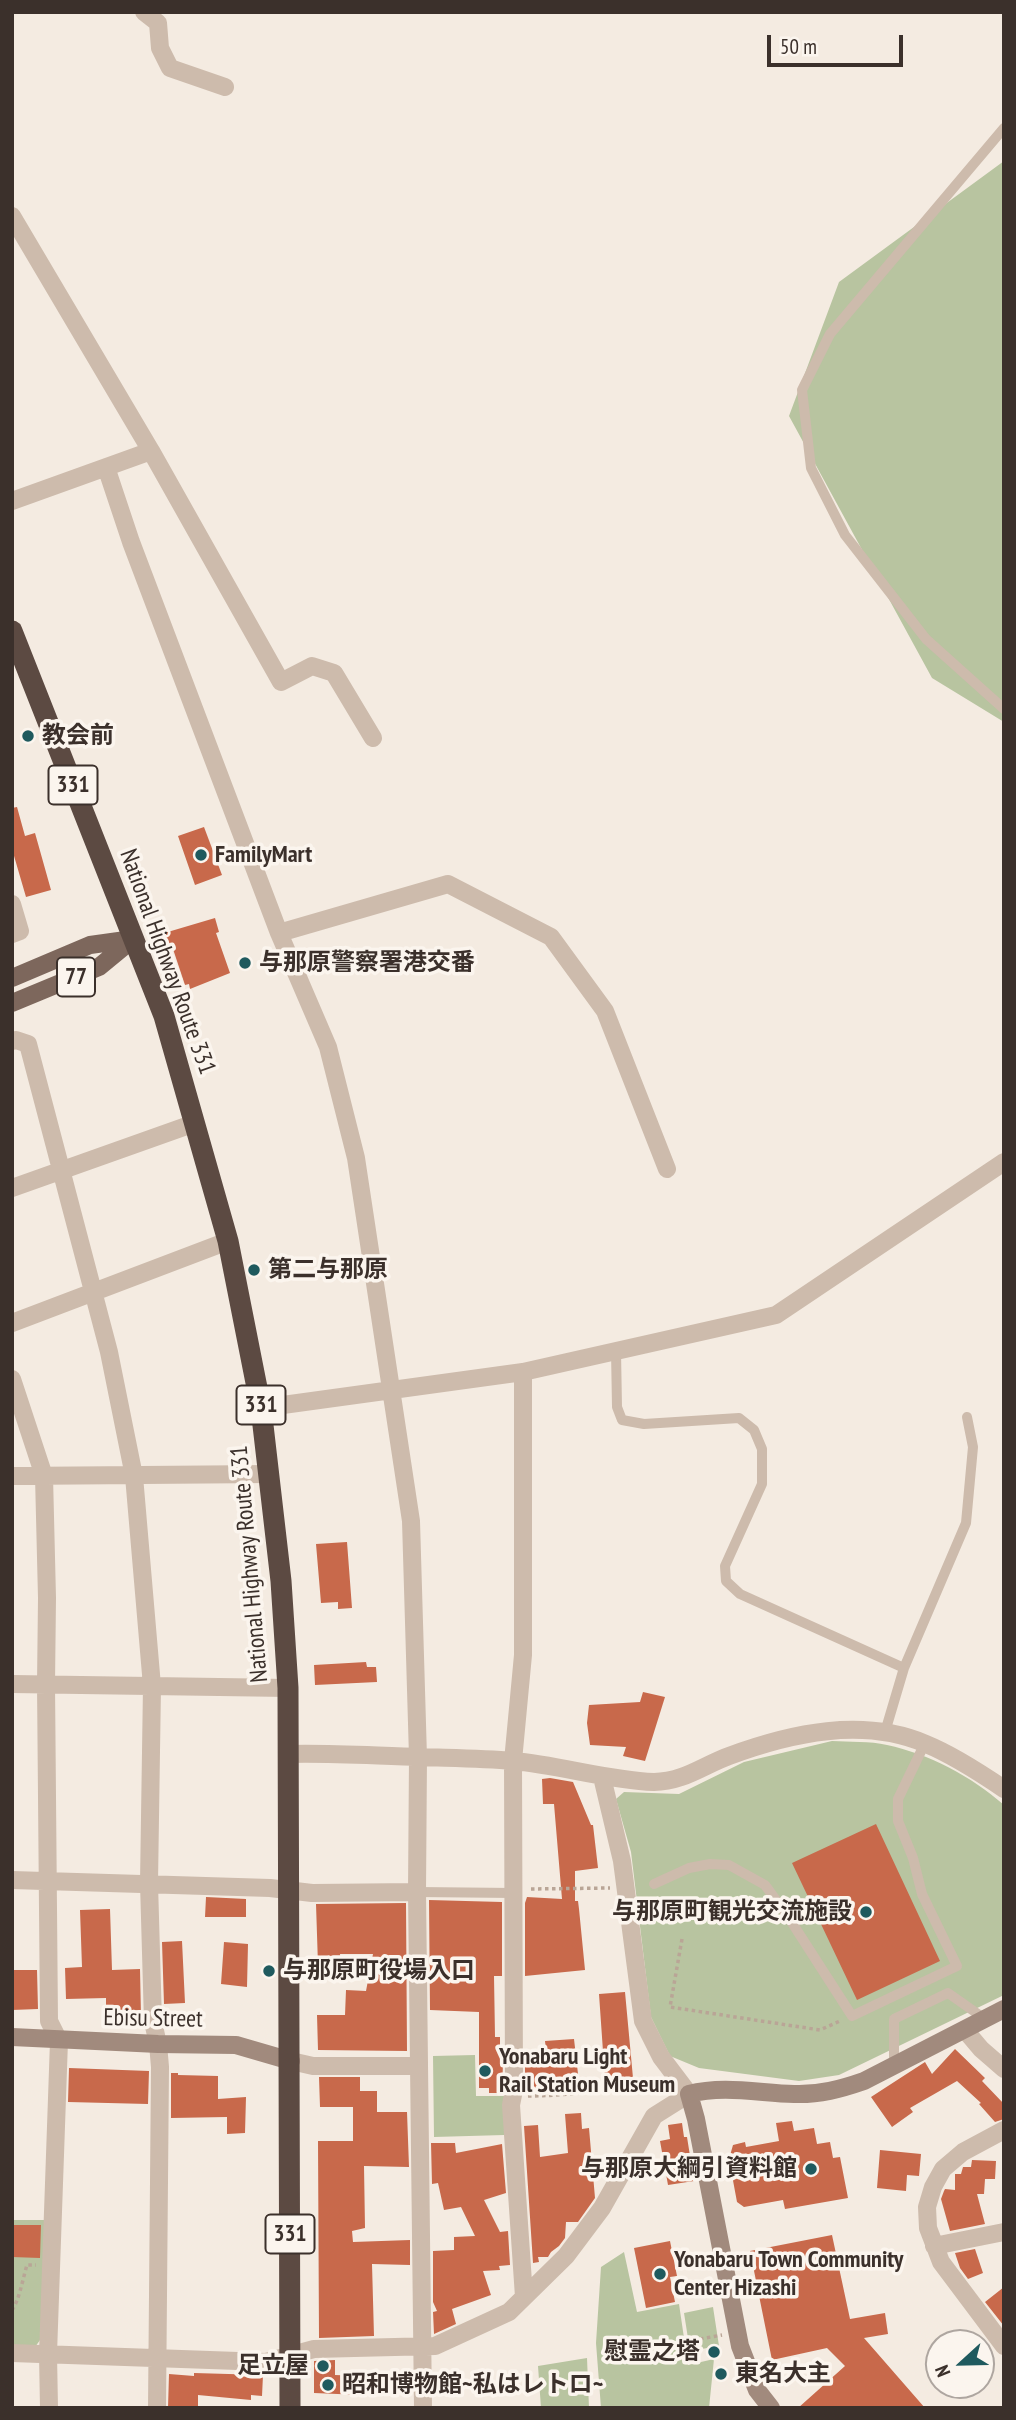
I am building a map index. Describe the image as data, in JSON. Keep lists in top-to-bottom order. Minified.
{"streets":{"highway":["331","National Highway Route 331"],"main road":["77"],"street":["Ebisu Street"]},"crossings":[["National Highway Route 331","77"],["National Highway Route 331","Ebisu Street"]],"places":["教会前","FamilyMart","与那原警察署港交番","第二与那原","与那原町観光交流施設","与那原町役場入口","Yonabaru Light Rail Station Museum","与那原大綱引資料館","Yonabaru Town Community Center Hizashi","慰霊之塔","足立屋","東名大主","昭和博物館~私はレトロ~"],"scale_bar":"50 m","north":"left"}
